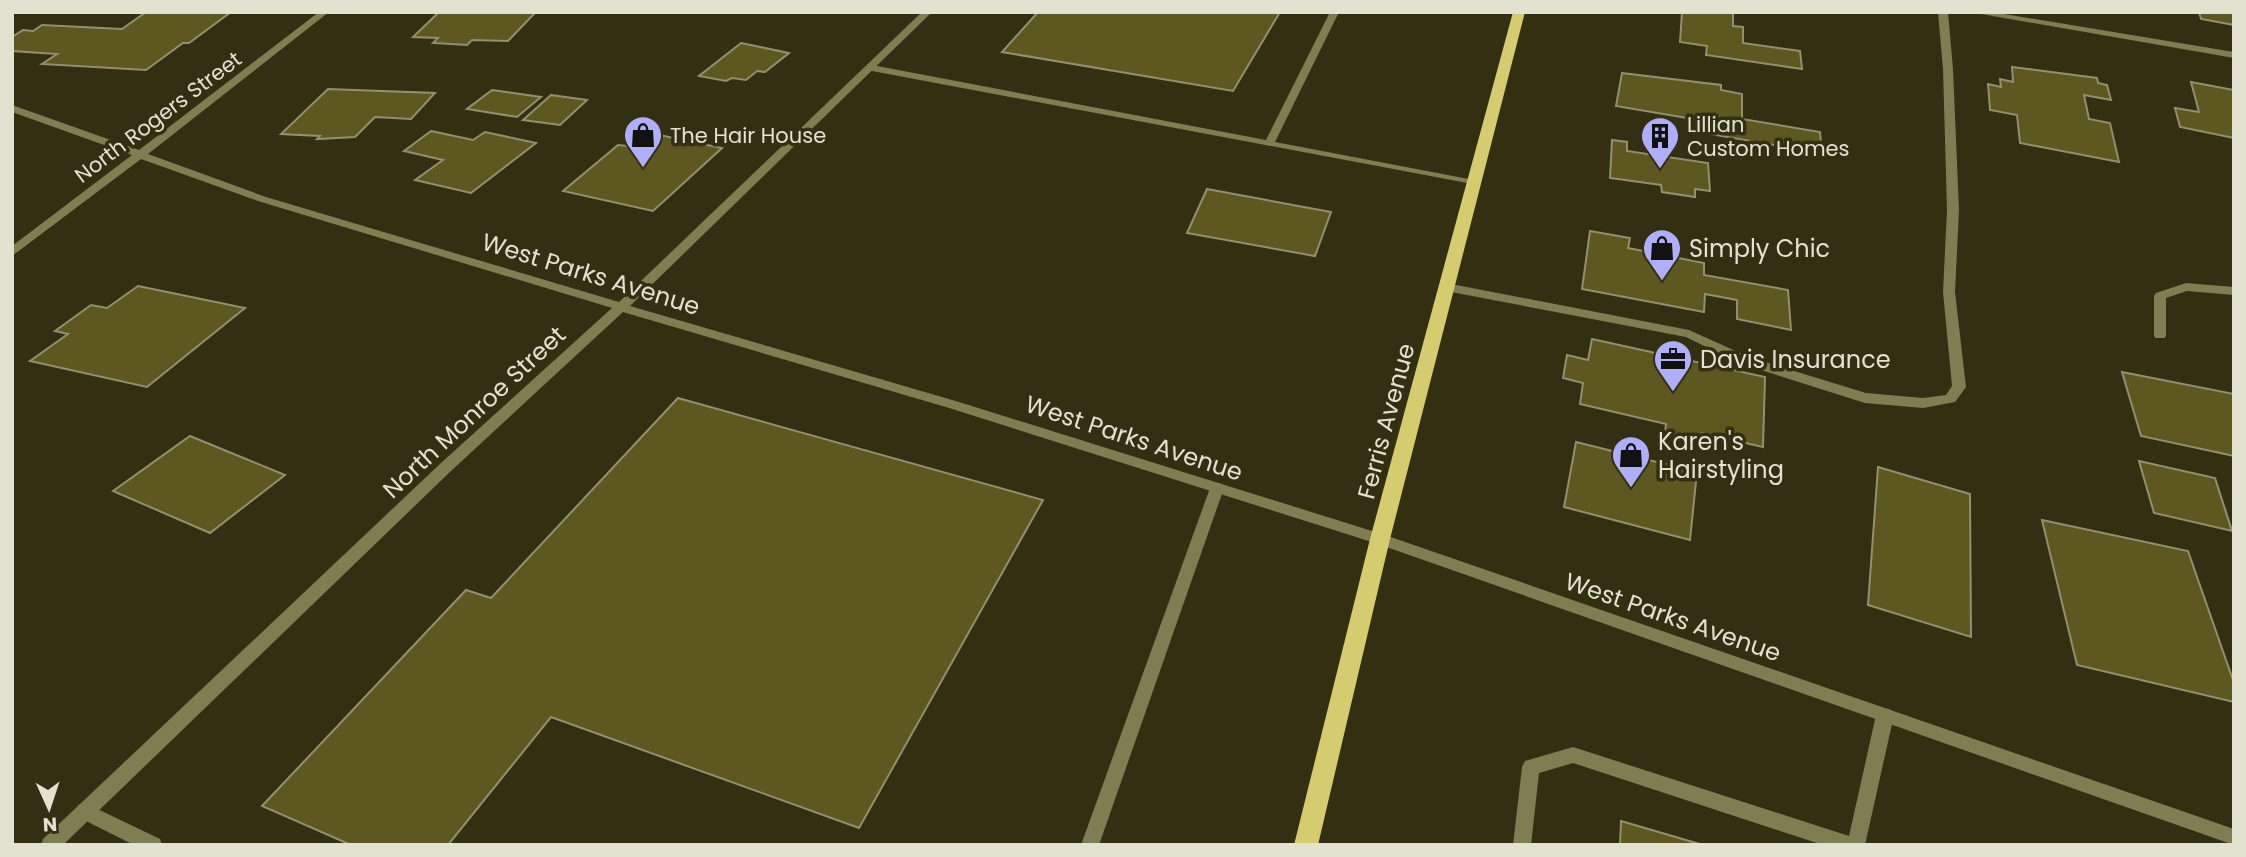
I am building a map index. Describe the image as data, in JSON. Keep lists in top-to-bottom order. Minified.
{"streets":{"main road":["Ferris Avenue"],"street":["North Rogers Street","West Parks Avenue","North Monroe Street"]},"crossings":[["North Rogers Street","West Parks Avenue"],["West Parks Avenue","North Monroe Street"],["West Parks Avenue","Ferris Avenue"]],"places":{"shop":["The Hair House","Simply Chic","Karen's Hairstyling"],"building":["Lillian Custom Homes"],"office":["Davis Insurance"]},"north":"bottom"}
